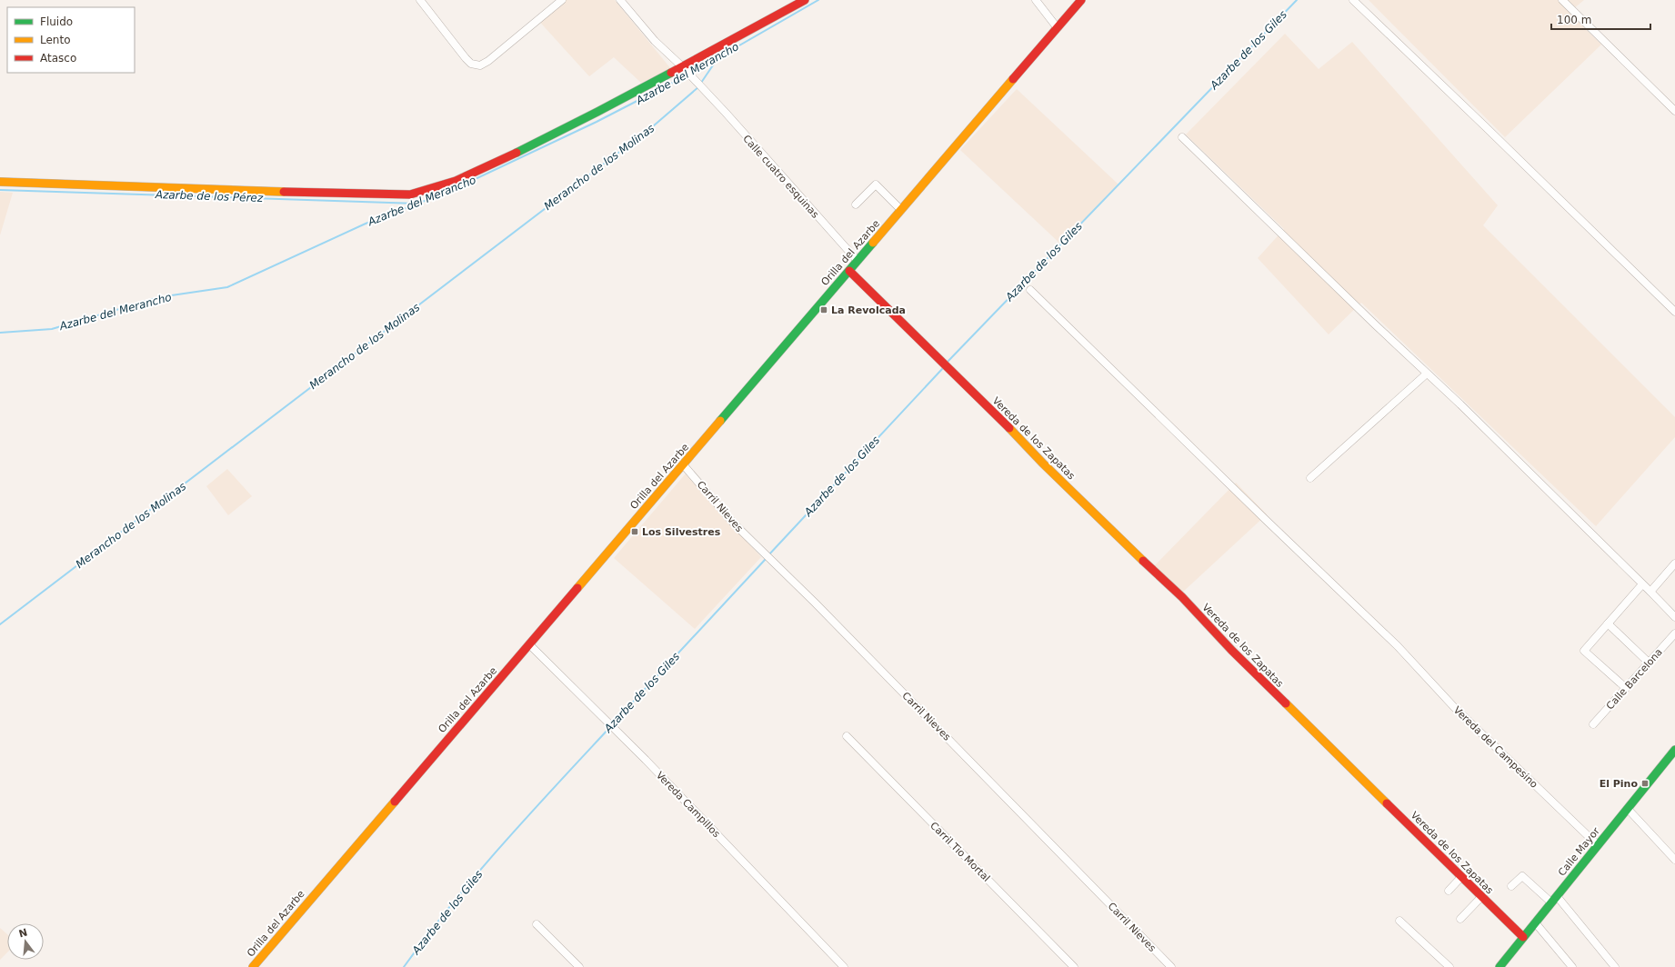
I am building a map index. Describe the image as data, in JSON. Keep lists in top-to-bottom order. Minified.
{"streets":{"street":["Calle cuatro esquinas","Orilla del Azarbe","Vereda de los Zapatas","Carril Nieves","Calle Barcelona","Vereda del Campesino","Vereda Campillos","Carril Tio Mortal","Calle Mayor"]},"crossings":[["Calle cuatro esquinas","Orilla del Azarbe"],["Orilla del Azarbe","Vereda de los Zapatas"],["Orilla del Azarbe","Carril Nieves"],["Orilla del Azarbe","Vereda Campillos"],["Vereda de los Zapatas","Calle Mayor"],["Vereda del Campesino","Calle Mayor"]],"water":["Azarbe de los Giles","Azarbe del Merancho","Merancho de los Molinas","Azarbe de los Pérez"],"places":{"transit":["La Revolcada","Los Silvestres","El Pino"]},"legend":["Fluido","Lento","Atasco"],"scale_bar":"100 m","north":"top"}
